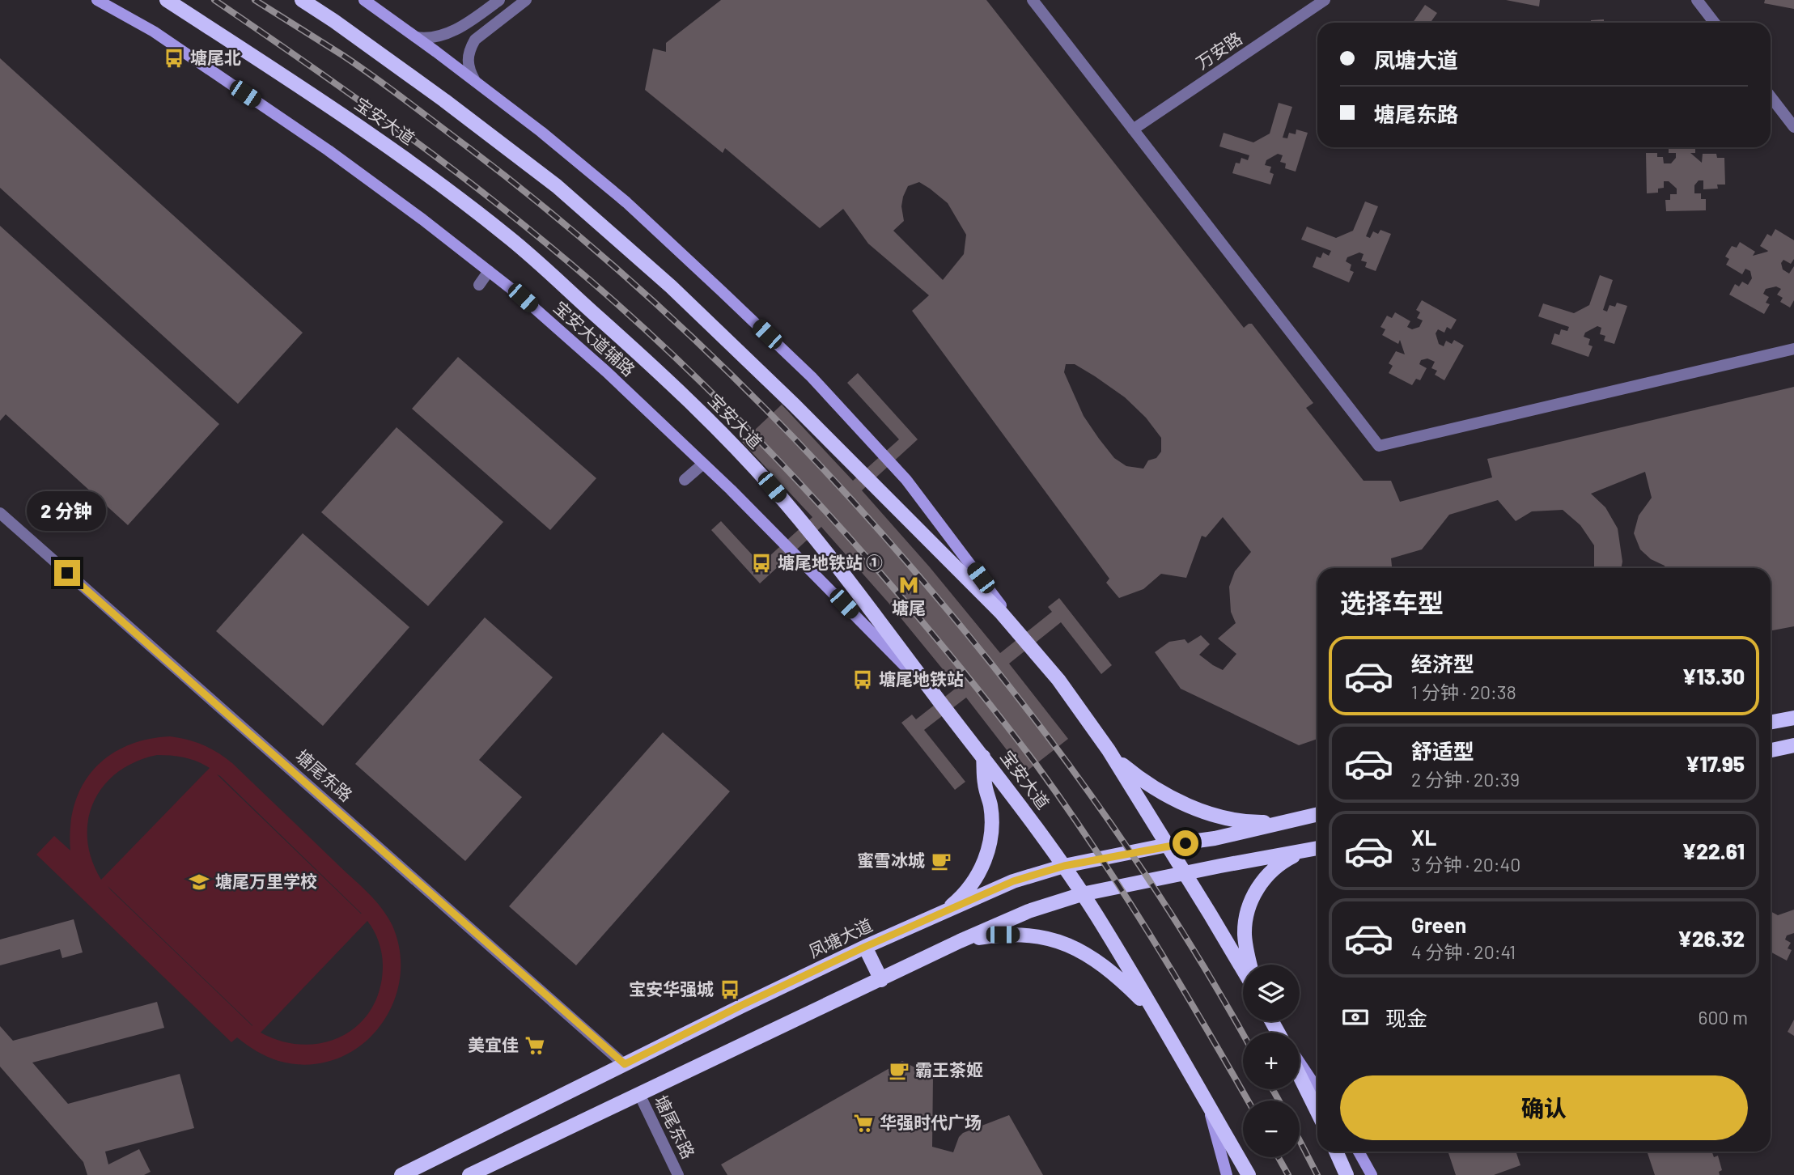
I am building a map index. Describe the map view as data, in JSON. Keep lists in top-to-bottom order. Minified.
{"streets":{"main road":["宝安大道","宝安大道辅路","凤塘大道"],"street":["万安路","塘尾东路"]},"crossings":[["宝安大道","宝安大道辅路"],["宝安大道","凤塘大道"],["塘尾东路","凤塘大道"]],"places":{"bus stop":["塘尾北","塘尾地铁站 ①","塘尾地铁站","宝安华强城"],"metro station":["塘尾"],"cafe":["蜜雪冰城","霸王茶姬"],"school or university":["塘尾万里学校"],"supermarket":["美宜佳","华强时代广场"]},"page":{"banner":["凤塘大道","塘尾东路"],"bubble":"2 分钟","heading":"选择车型","list":[{"name":"经济型","note":"1 分钟 · 20:38","value":"¥13.30"},{"name":"舒适型","note":"2 分钟 · 20:39","value":"¥17.95"},{"name":"XL","note":"3 分钟 · 20:40","value":"¥22.61"},{"name":"Green","note":"4 分钟 · 20:41","value":"¥26.32"}],"map_buttons":["+","−"],"pay":["现金","600 m"],"buttons":"确认"}}
